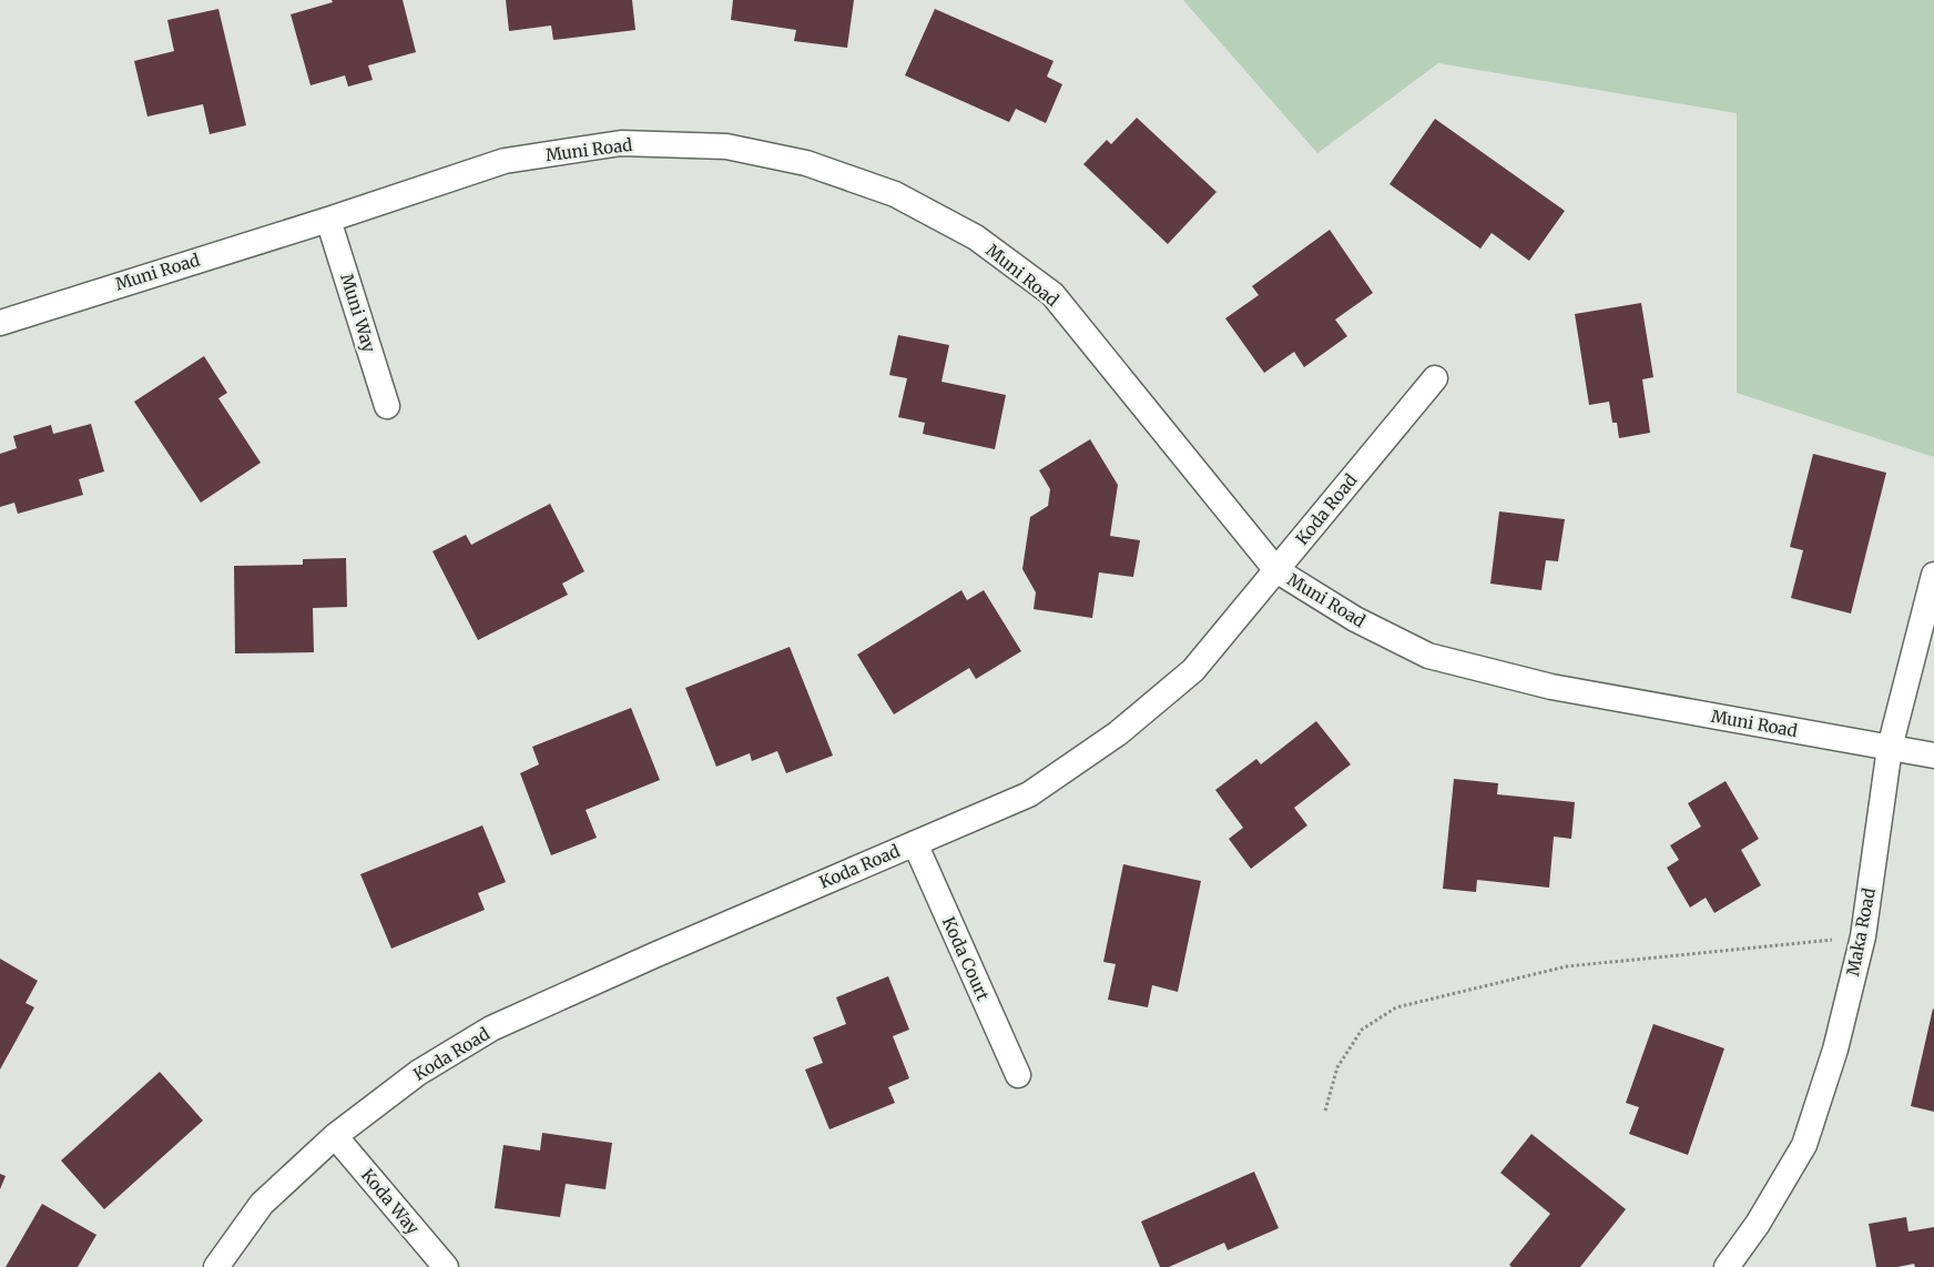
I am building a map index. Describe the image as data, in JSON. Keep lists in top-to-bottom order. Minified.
{"streets":{"street":["Muni Road","Muni Way","Koda Road","Maka Road","Koda Court","Koda Way"]},"crossings":[["Muni Road","Muni Way"],["Muni Road","Koda Road"],["Muni Road","Maka Road"],["Koda Road","Koda Court"],["Koda Road","Koda Way"]]}
